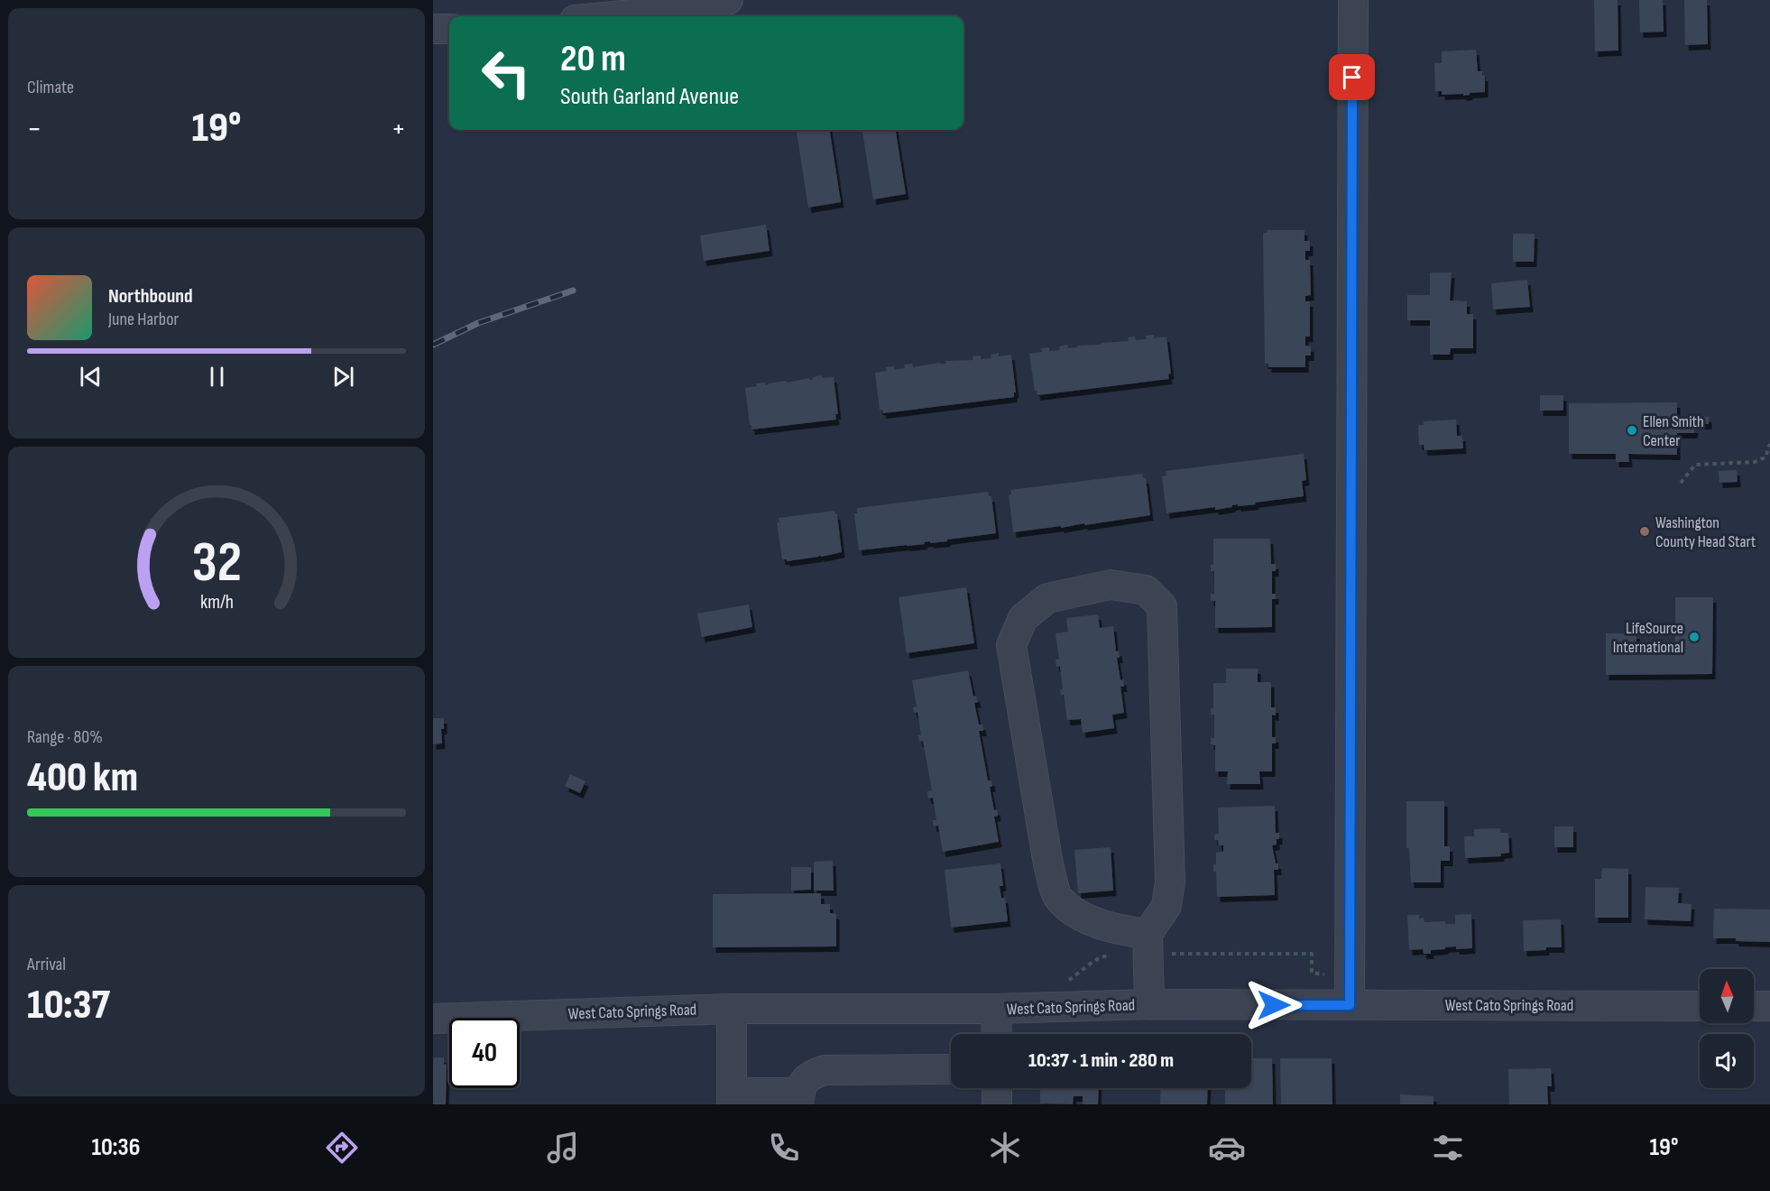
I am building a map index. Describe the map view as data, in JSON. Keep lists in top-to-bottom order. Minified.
{"streets":{"street":["West Cato Springs Road"]},"places":["Ellen Smith Center","Washington County Head Start","LifeSource International"],"north":"top","page":{"tile":["Climate",["Range · 80%","400 km"],["Arrival","10:37"]],"turn":["20 m","South Garland Avenue"],"heat":["−","19°","+"],"song":["Northbound","June Harbor"],"limit":"40","trip":"10:37 · 1 min · 280 m","tabs":["10:36","19°"],"gauge":["32","km/h"]}}
